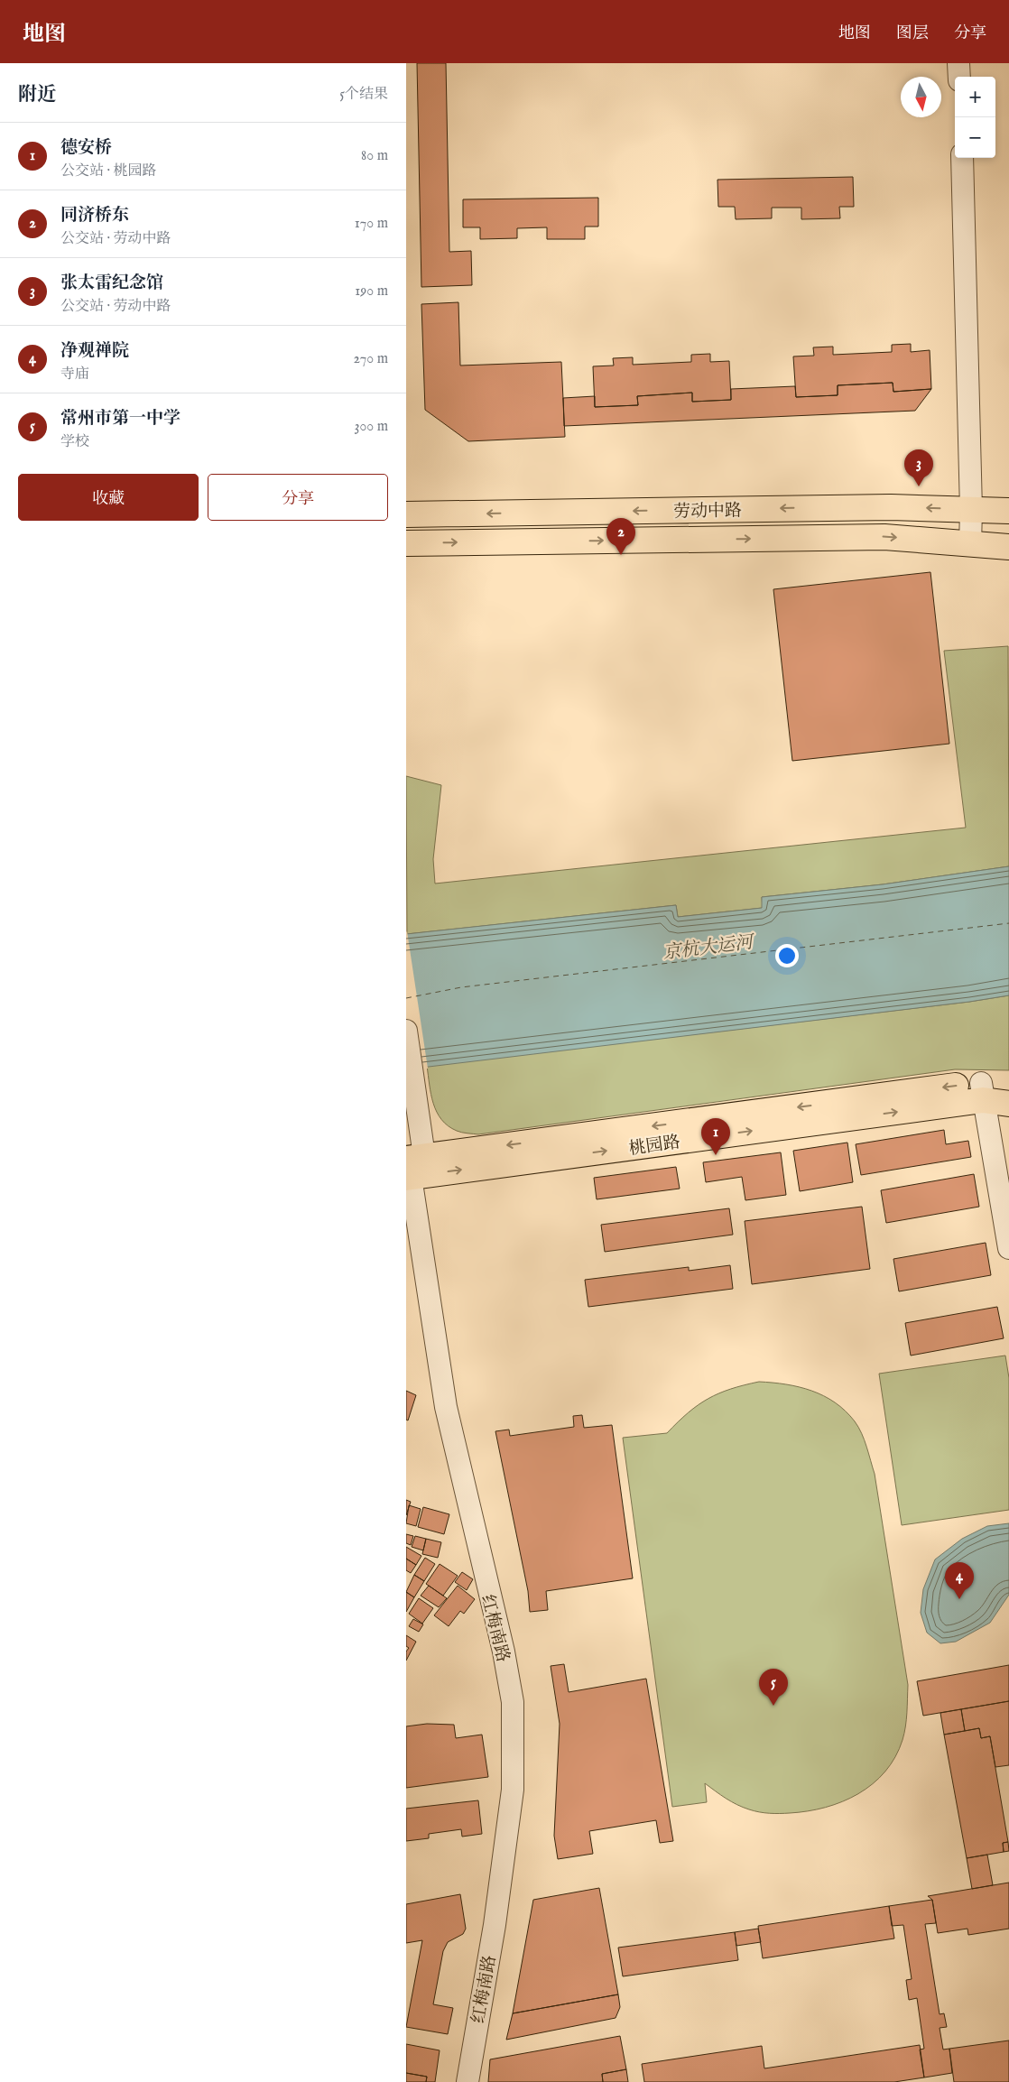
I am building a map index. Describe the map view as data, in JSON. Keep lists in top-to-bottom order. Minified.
{"streets":{"main road":["劳动中路","桃园路"],"street":["红梅南路"]},"crossings":[["桃园路","红梅南路"]],"water":["京杭大运河"],"north":"bottom","page":{"header":"地图","nav":["地图","图层","分享"],"heading":["附近","5个结果"],"map_buttons":["+","−"],"list":[{"mark":"1","name":"德安桥","note":"公交站 · 桃园路","value":"80 m"},{"mark":"2","name":"同济桥东","note":"公交站 · 劳动中路","value":"170 m"},{"mark":"3","name":"张太雷纪念馆","note":"公交站 · 劳动中路","value":"190 m"},{"mark":"4","name":"净观禅院","note":"寺庙","value":"270 m"},{"mark":"5","name":"常州市第一中学","note":"学校","value":"300 m"}],"pins":["3","2","1","4","5"],"buttons":["收藏","分享"]}}
